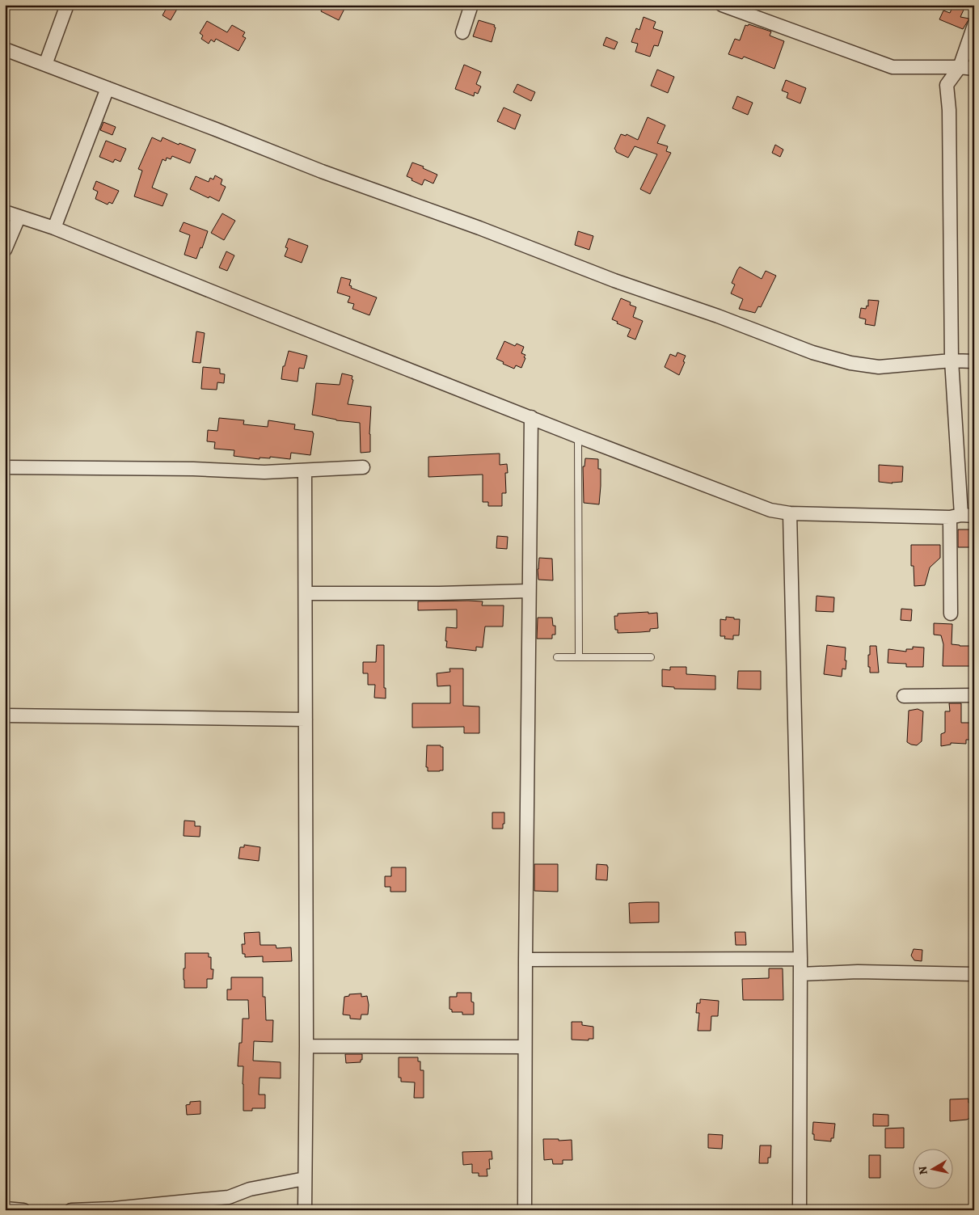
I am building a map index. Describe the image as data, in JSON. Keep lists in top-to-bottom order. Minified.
{"north":"left"}
